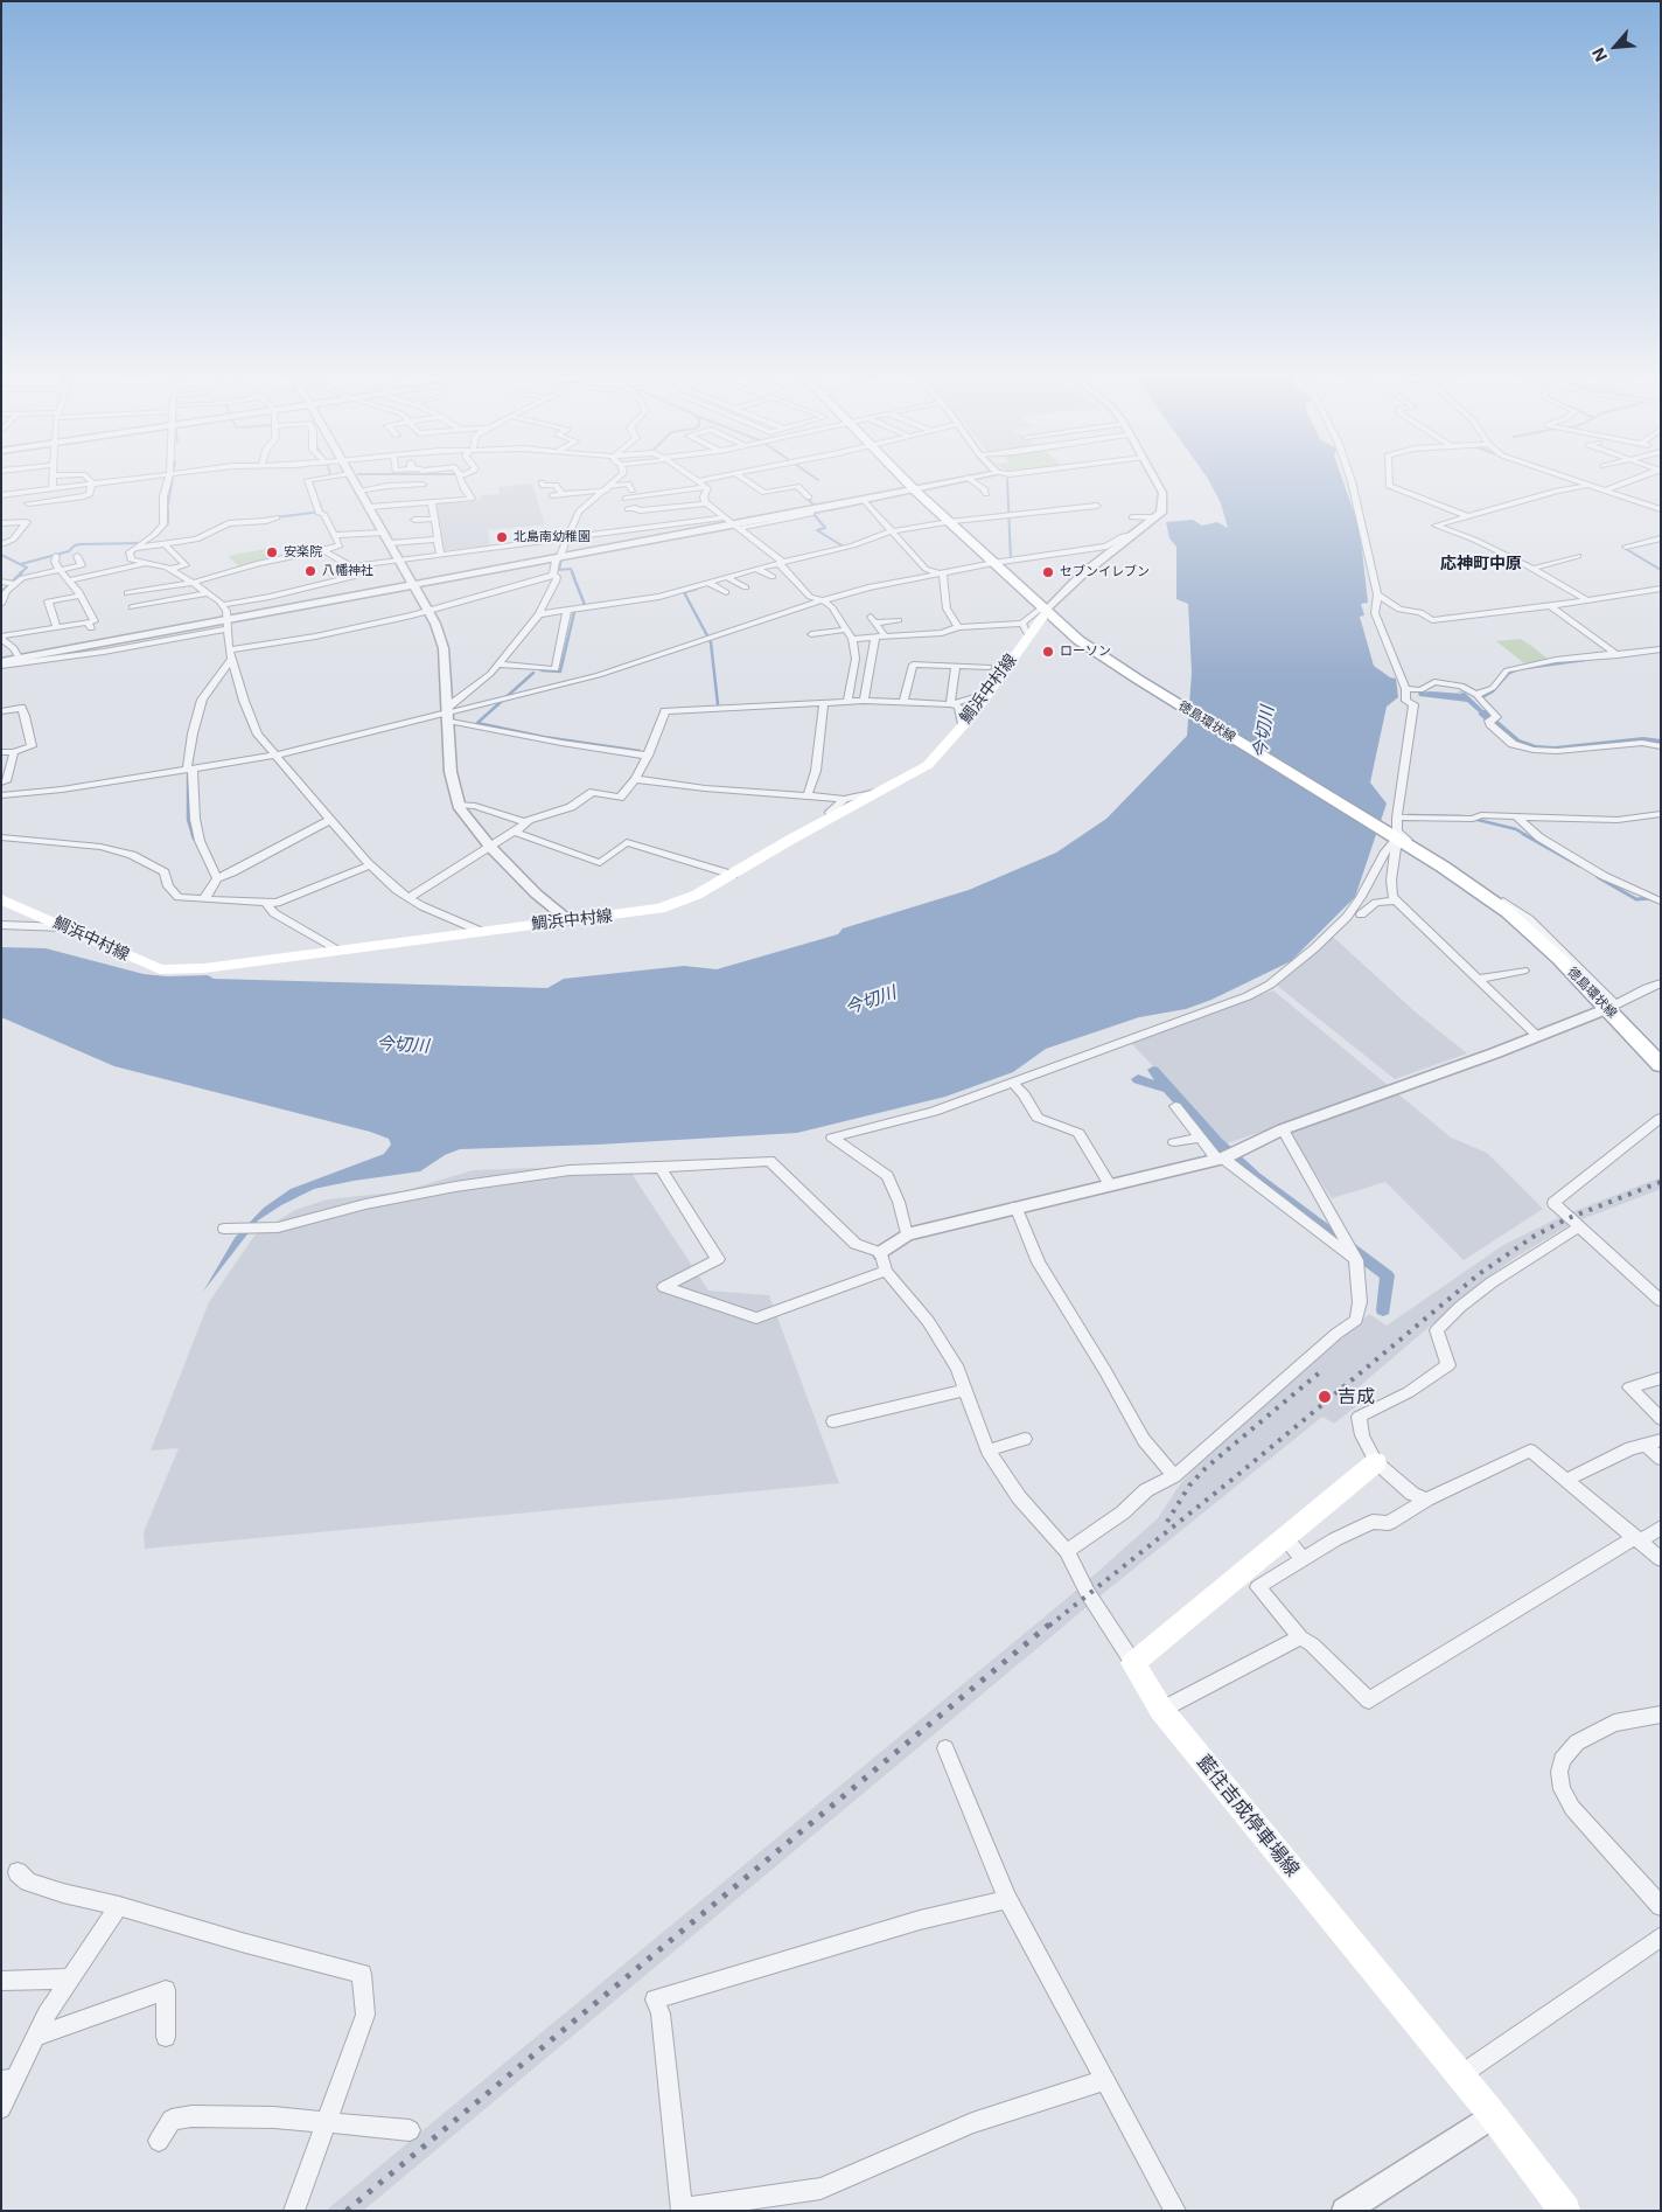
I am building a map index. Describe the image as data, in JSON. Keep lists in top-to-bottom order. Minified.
{"streets":{"main road":["鯛浜中村線","徳島環状線","藍住吉成停車場線"]},"crossings":[["鯛浜中村線","徳島環状線"]],"districts":["応神町中原"],"water":["今切川"],"places":["北島南幼稚園","安楽院","八幡神社","セブンイレブン","ローソン","吉成"],"north":"bottom left"}
